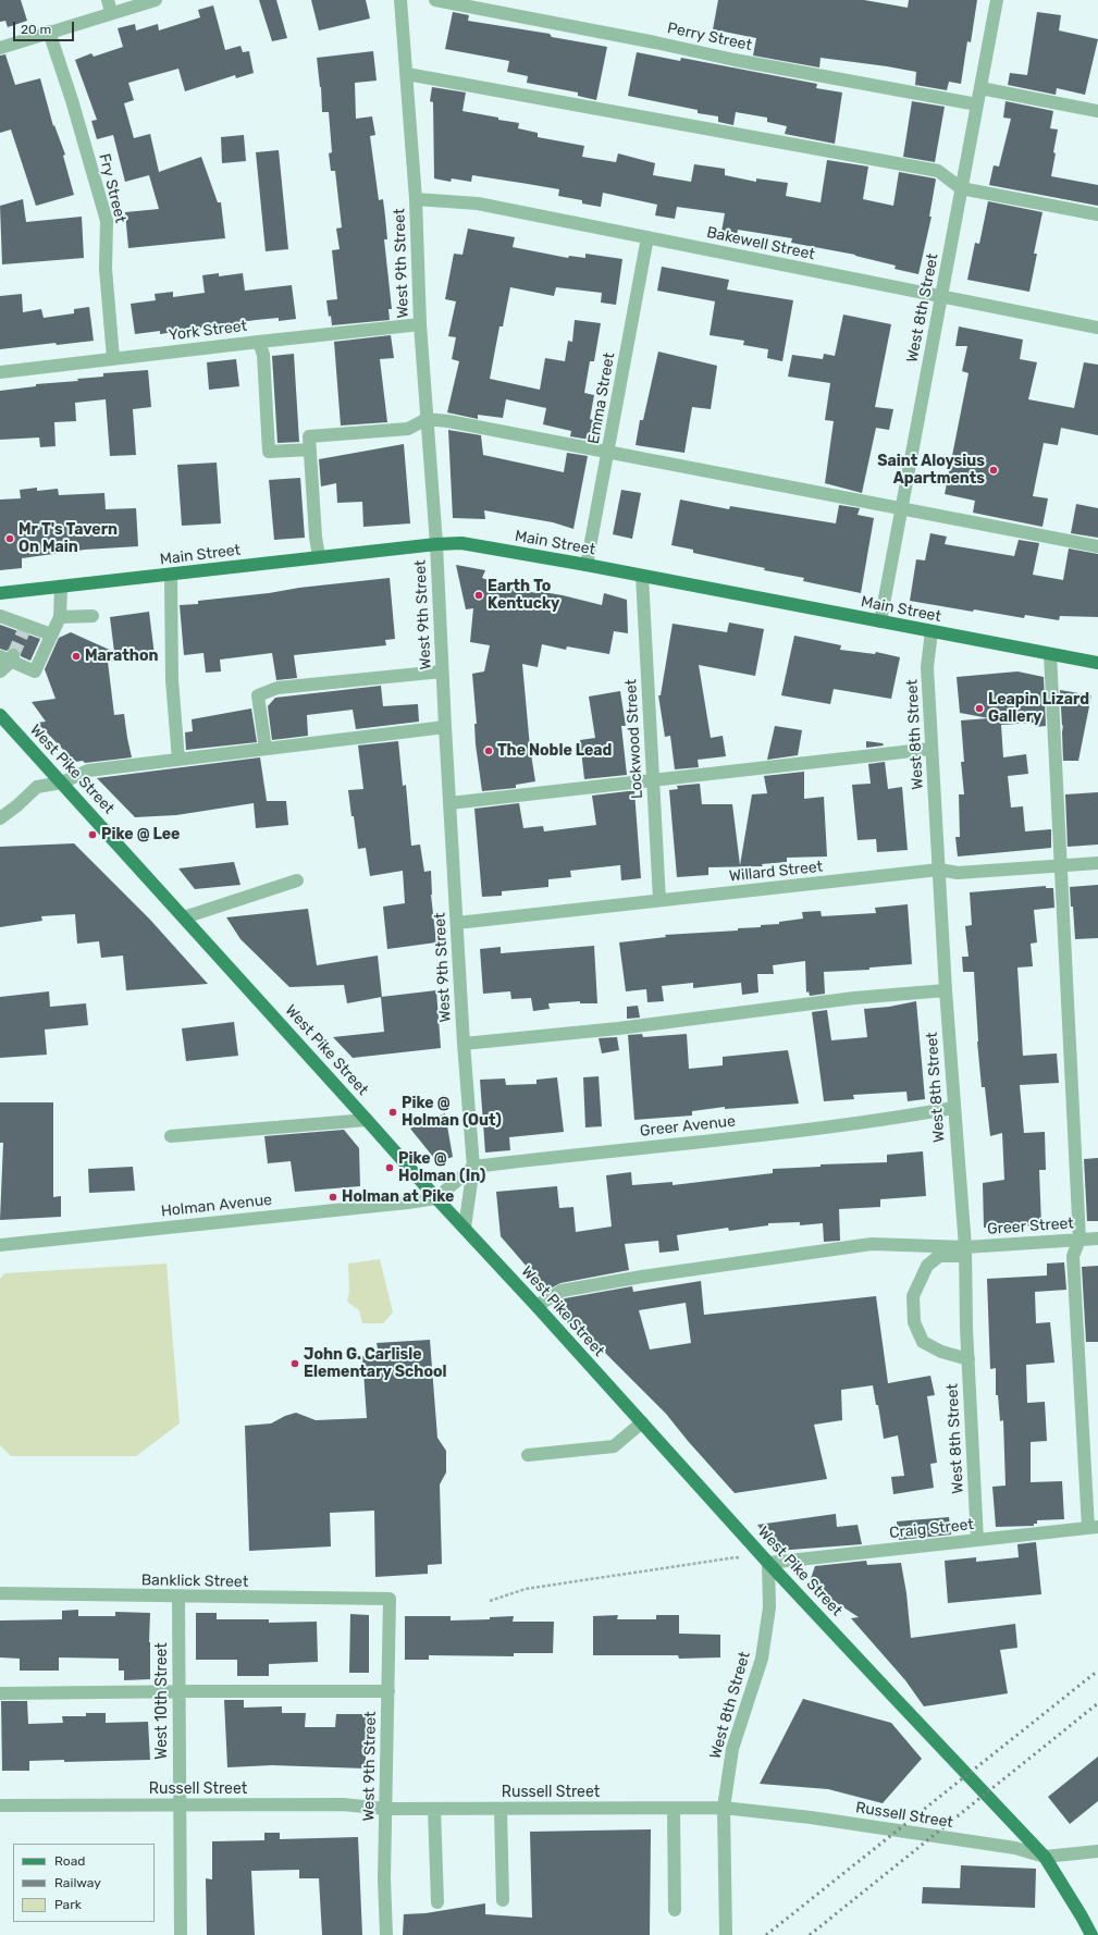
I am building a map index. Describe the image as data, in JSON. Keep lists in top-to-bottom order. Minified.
{"streets":{"main road":["Main Street","West Pike Street"],"street":["Perry Street","Fry Street","Bakewell Street","West 9th Street","West 8th Street","York Street","Emma Street","Lockwood Street","Willard Street","Greer Avenue","Holman Avenue","Greer Street","Craig Street","Banklick Street","West 10th Street","Russell Street"]},"crossings":[["Perry Street","West 8th Street"],["Fry Street","York Street"],["Bakewell Street","West 9th Street"],["Bakewell Street","West 8th Street"],["Bakewell Street","Emma Street"],["West 9th Street","York Street"],["West 9th Street","Main Street"],["West 9th Street","West Pike Street"],["West 9th Street","Willard Street"],["West 9th Street","Greer Avenue"],["West 9th Street","Banklick Street"],["West 9th Street","Russell Street"],["West 8th Street","Main Street"],["West 8th Street","West Pike Street"],["West 8th Street","Willard Street"],["West 8th Street","Greer Avenue"],["West 8th Street","Greer Street"],["West 8th Street","Craig Street"],["West 8th Street","Russell Street"],["Emma Street","Main Street"],["Main Street","Lockwood Street"],["Lockwood Street","Willard Street"],["West Pike Street","Holman Avenue"],["West Pike Street","Craig Street"],["West Pike Street","Russell Street"],["Banklick Street","West 10th Street"],["West 10th Street","Russell Street"]],"places":["Saint Aloysius Apartments","Mr T's Tavern On Main","Earth To Kentucky","Marathon","Leapin Lizard Gallery","The Noble Lead","Pike @ Lee","Pike @ Holman (Out)","Pike @ Holman (In)","Holman at Pike","John G. Carlisle Elementary School"],"legend":["Road","Railway","Park"],"scale_bar":"20 m"}
